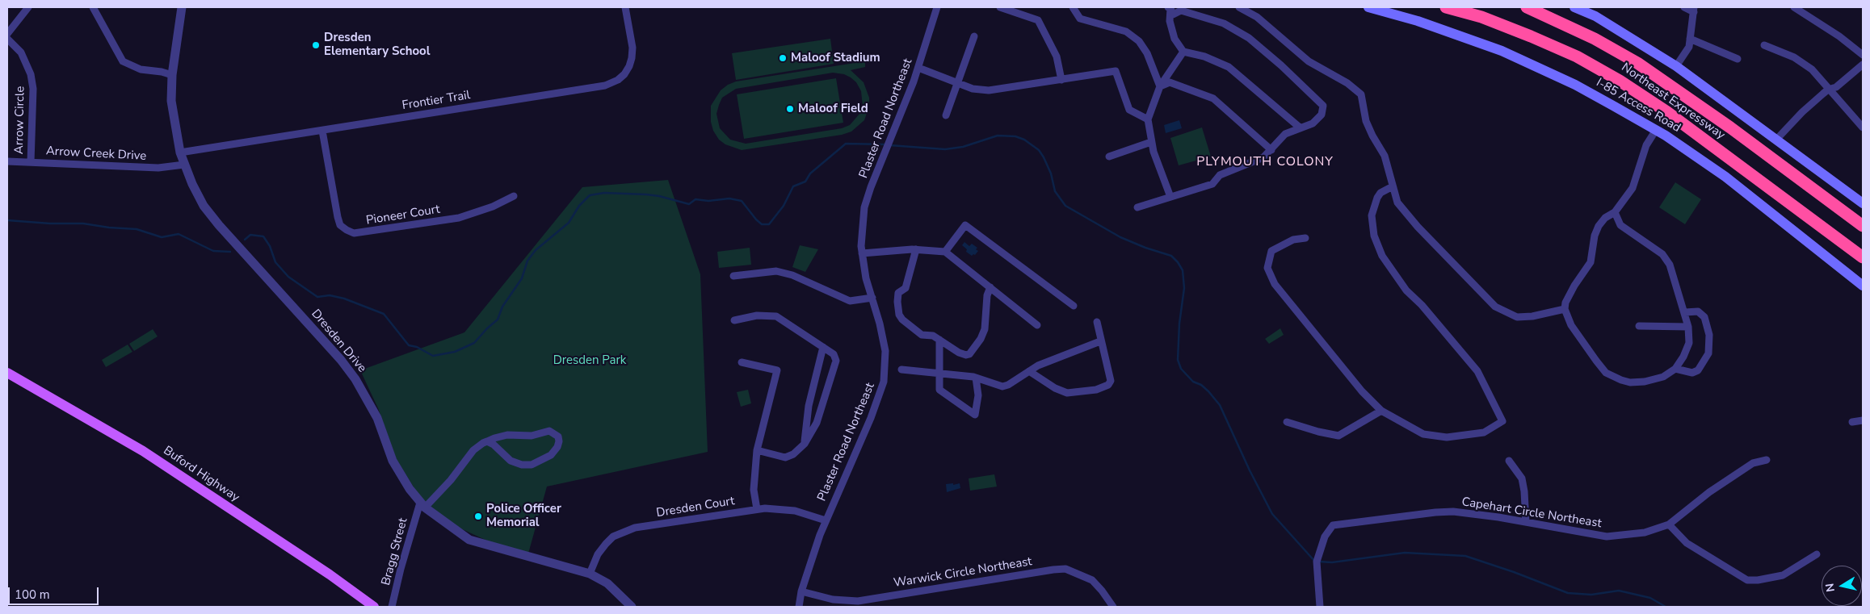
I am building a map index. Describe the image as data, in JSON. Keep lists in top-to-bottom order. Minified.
{"streets":{"highway":["Northeast Expressway"],"main road":["I-85 Access Road","Buford Highway"],"street":["Frontier Trail","Plaster Road Northeast","Arrow Circle","Arrow Creek Drive","Pioneer Court","Dresden Drive","Dresden Court","Capehart Circle Northeast","Bragg Street","Warwick Circle Northeast"]},"crossings":[["Frontier Trail","Pioneer Court"],["Frontier Trail","Dresden Drive"],["Plaster Road Northeast","Dresden Court"],["Plaster Road Northeast","Warwick Circle Northeast"],["Arrow Circle","Arrow Creek Drive"],["Arrow Creek Drive","Dresden Drive"],["Dresden Drive","Dresden Court"],["Dresden Drive","Bragg Street"]],"districts":["PLYMOUTH COLONY"],"parks":["Dresden Park"],"places":["Dresden Elementary School","Maloof Stadium","Maloof Field","Police Officer Memorial"],"scale_bar":"100 m","north":"left"}
